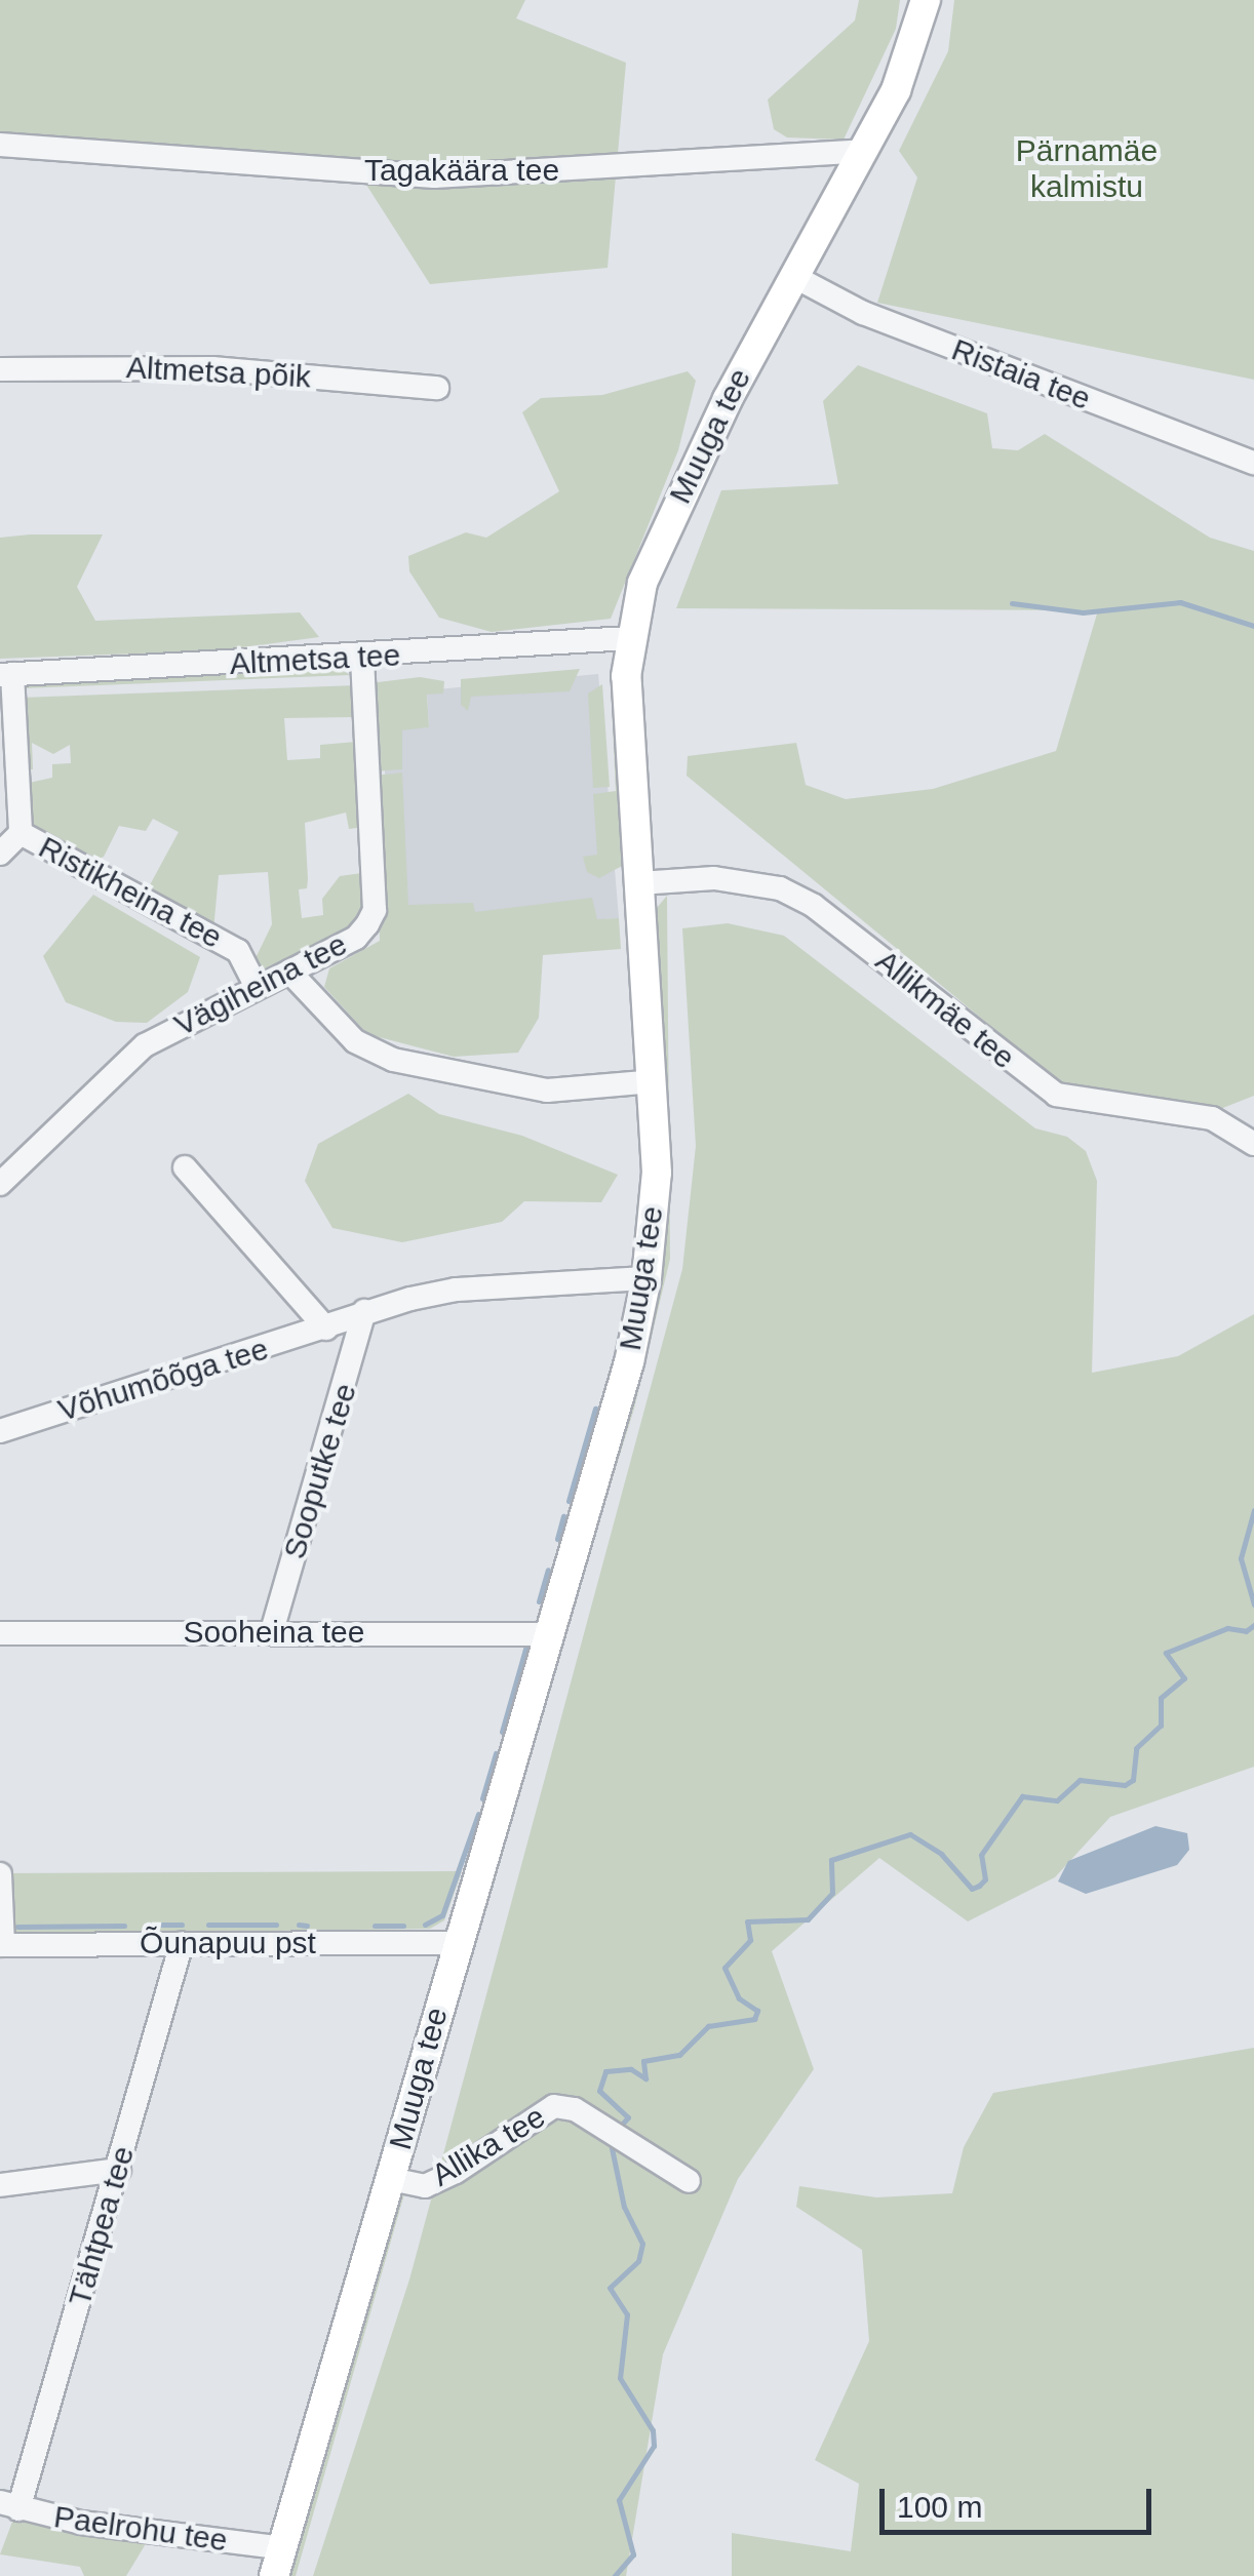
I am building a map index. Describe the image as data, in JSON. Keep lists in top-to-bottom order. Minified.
{"streets":{"main road":["Muuga tee"],"street":["Tagakäära tee","Altmetsa põik","Ristaia tee","Altmetsa tee","Ristikheina tee","Vägiheina tee","Allikmäe tee","Võhumõõga tee","Sooputke tee","Sooheina tee","Õunapuu pst","Allika tee","Tähtpea tee","Paelrohu tee"]},"crossings":[["Tagakäära tee","Muuga tee"],["Ristaia tee","Muuga tee"],["Muuga tee","Altmetsa tee"],["Muuga tee","Allikmäe tee"],["Muuga tee","Võhumõõga tee"],["Muuga tee","Sooheina tee"],["Muuga tee","Õunapuu pst"],["Muuga tee","Allika tee"],["Muuga tee","Paelrohu tee"],["Altmetsa tee","Ristikheina tee"],["Altmetsa tee","Vägiheina tee"],["Ristikheina tee","Vägiheina tee"],["Võhumõõga tee","Sooputke tee"],["Sooputke tee","Sooheina tee"],["Õunapuu pst","Tähtpea tee"],["Tähtpea tee","Paelrohu tee"]],"parks":["Pärnamäe kalmistu"],"scale_bar":"100 m"}
